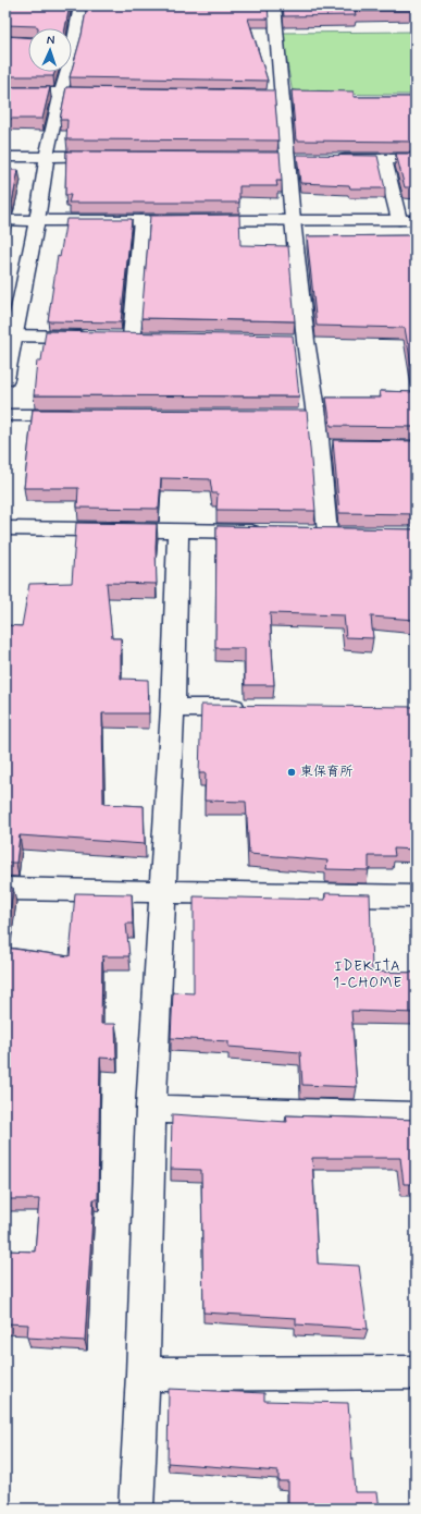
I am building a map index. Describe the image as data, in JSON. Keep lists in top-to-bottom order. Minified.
{"districts":["IDEKITA 1-CHOME"],"places":["東保育所"],"north":"top"}
